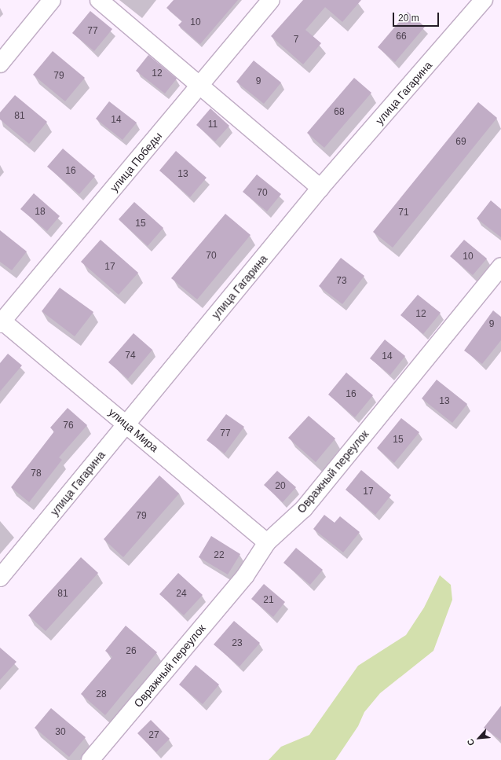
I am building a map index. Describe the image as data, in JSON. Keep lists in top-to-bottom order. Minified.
{"streets":{"street":["улица Гагарина","улица Победы","улица Мира","Овражный переулок"]},"crossings":[["улица Гагарина","улица Мира"],["улица Победы","улица Мира"],["улица Мира","Овражный переулок"]],"house_numbers":["10","77","66","7","12","79","9","68","81","14","11","69","16","13","70","18","71","15","70","10","17","73","12","9","74","14","16","13","76","77","15","78","20","17","79","22","81","24","21","23","26","28","30","27"],"scale_bar":"20 m","north":"bottom left"}
